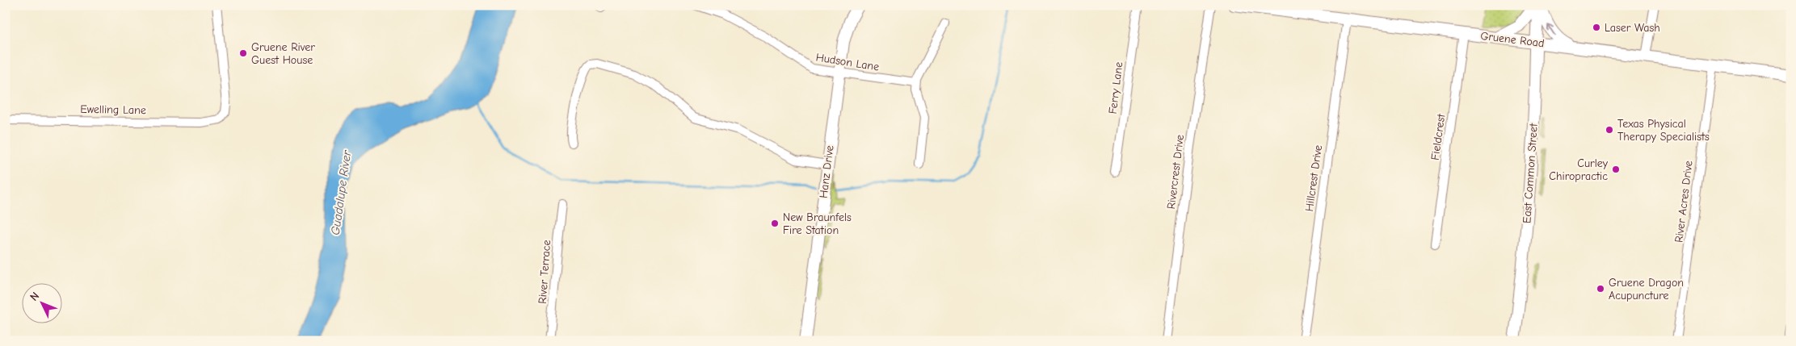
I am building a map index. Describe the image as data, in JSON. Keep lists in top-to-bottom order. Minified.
{"streets":{"street":["Gruene Road","Hudson Lane","Ferry Lane","Ewelling Lane","Fieldcrest","Hanz Drive","Rivercrest Drive","East Common Street","Hillcrest Drive","River Acres Drive","River Terrace"]},"crossings":[["Gruene Road","Fieldcrest"],["Gruene Road","East Common Street"],["Gruene Road","Hillcrest Drive"],["Gruene Road","River Acres Drive"],["Hudson Lane","Hanz Drive"]],"water":["Guadalupe River"],"places":["Laser Wash","Gruene River Guest House","Texas Physical Therapy Specialists","Curley Chiropractic","New Braunfels Fire Station","Gruene Dragon Acupuncture"],"north":"top left"}
